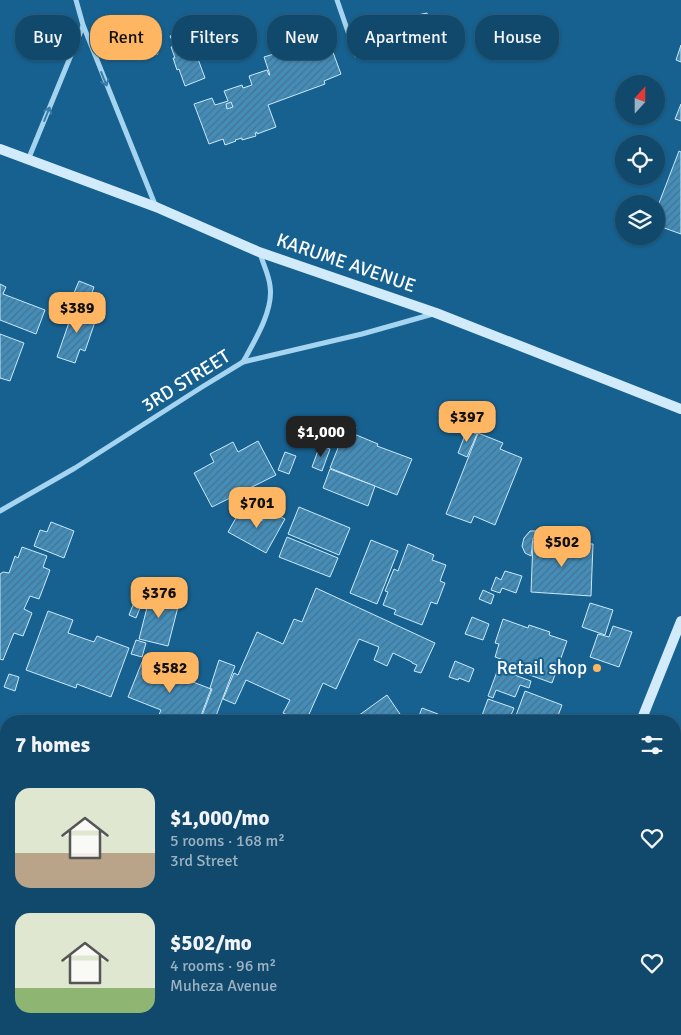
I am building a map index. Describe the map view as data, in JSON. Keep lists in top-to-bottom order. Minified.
{"streets":{"main road":["KARUME AVENUE"],"street":["3RD STREET"]},"crossings":[["KARUME AVENUE","3RD STREET"]],"places":["Retail shop"],"north":"top","page":{"chip":["Buy","Rent","Filters","New","Apartment","House"],"price":["$389","$397","$1,000","$701","$502","$376","$582"],"heading":"7 homes","list":[{"name":"$1,000/mo","note":"5 rooms · 168 m² · 3rd Street"},{"name":"$502/mo","note":"4 rooms · 96 m² · Muheza Avenue"}]}}
